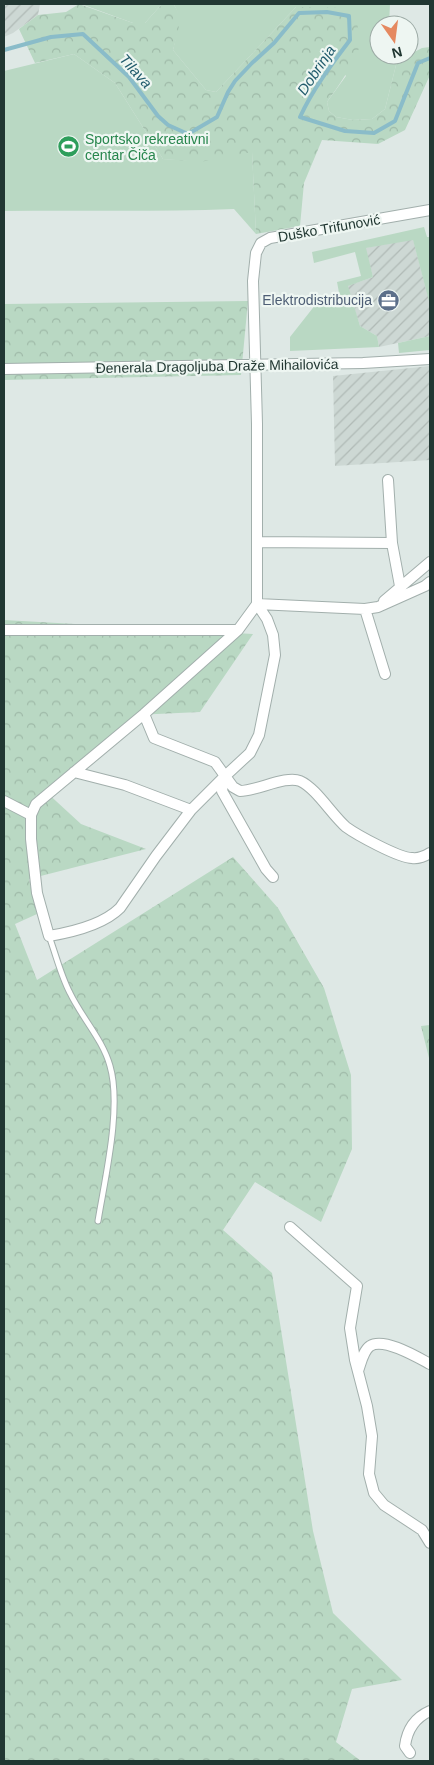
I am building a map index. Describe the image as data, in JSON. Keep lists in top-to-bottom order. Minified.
{"streets":{"street":["Duško Trifunović","Đenerala Dragoljuba Draže Mihailovića"]},"crossings":[["Duško Trifunović","Đenerala Dragoljuba Draže Mihailovića"]],"water":["Dobrinja","Tilava"],"places":{"sports":["Sportsko rekreativni centar Čiča"],"office":["Elektrodistribucija"]},"north":"bottom"}
